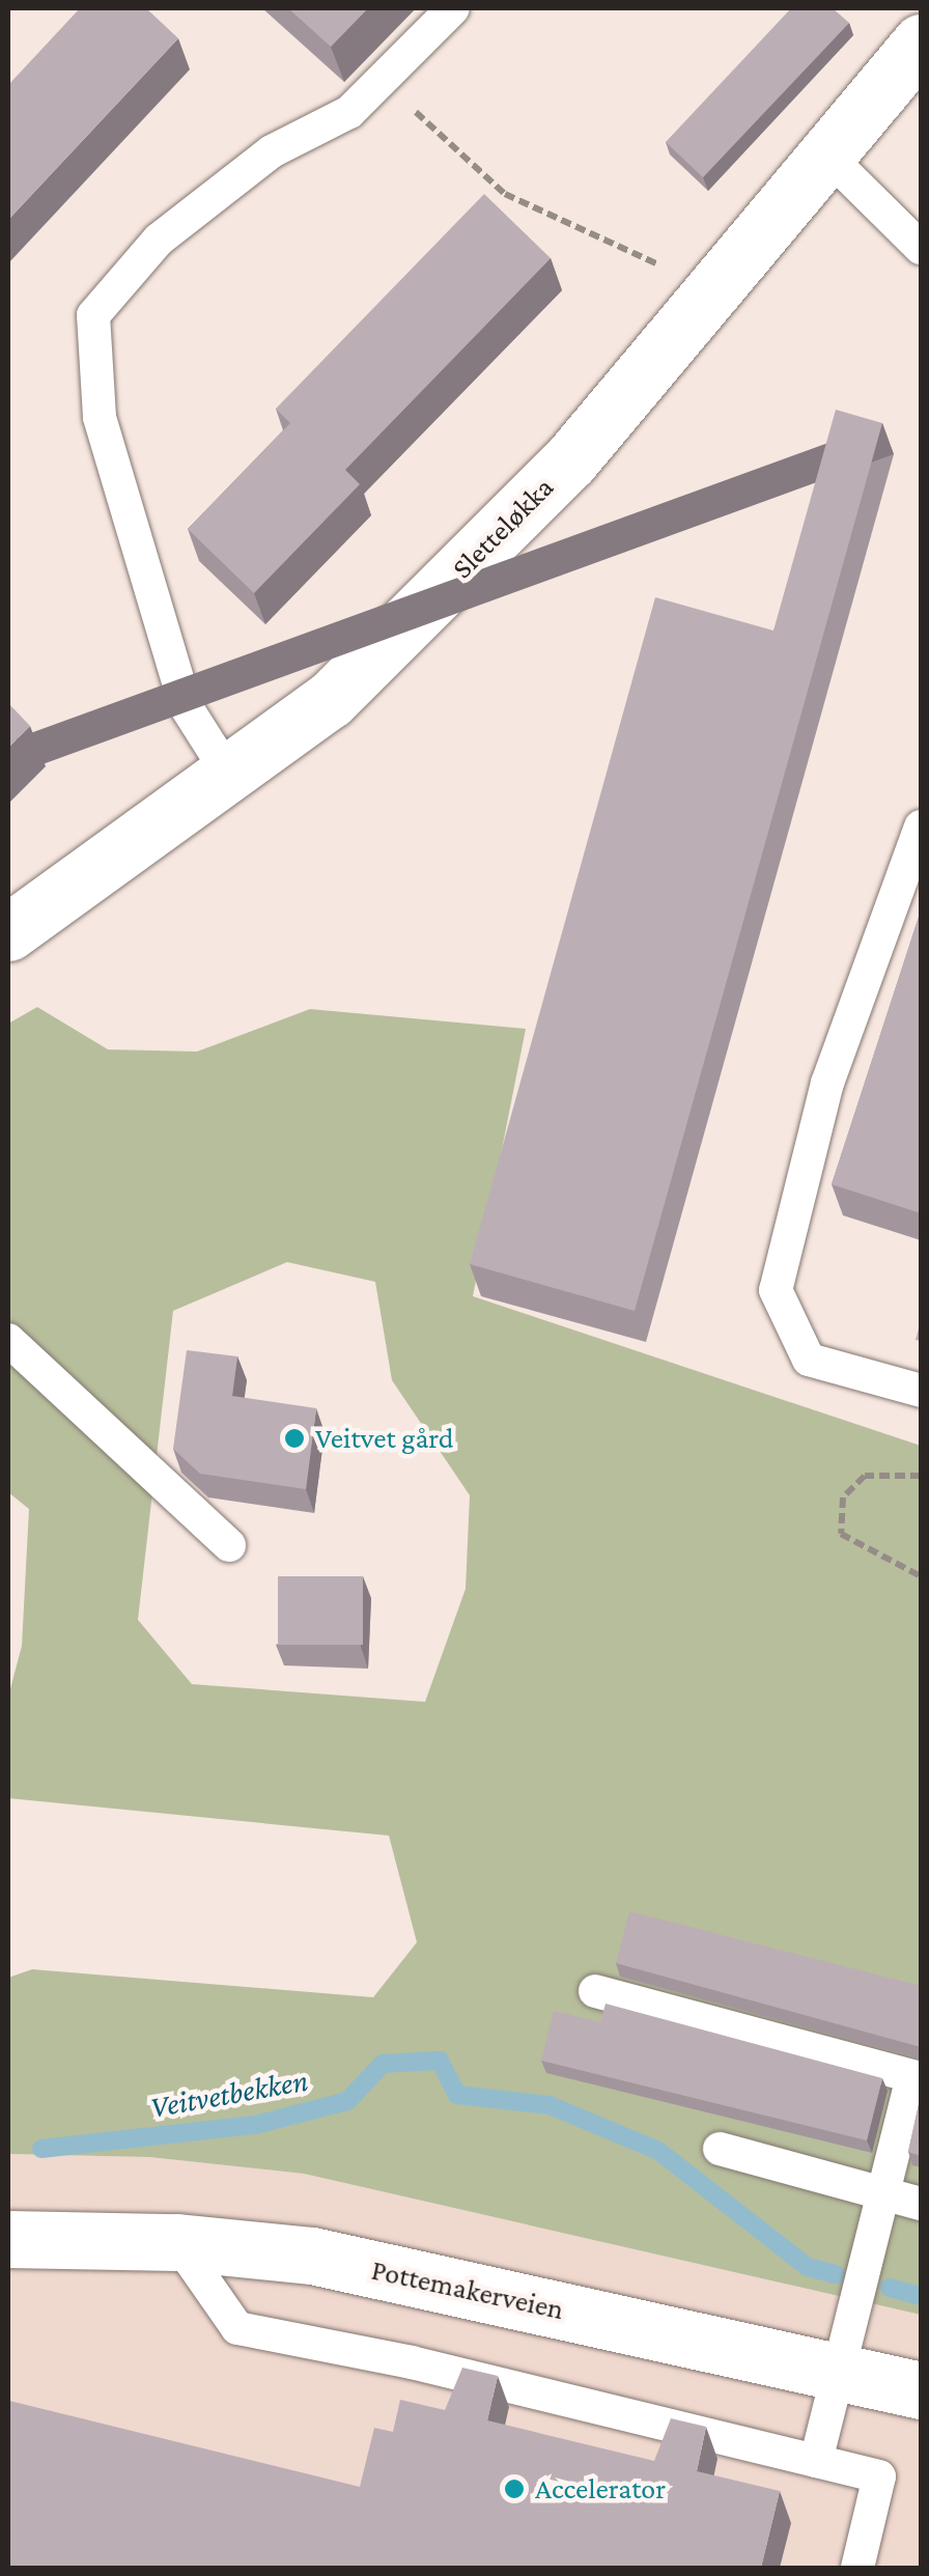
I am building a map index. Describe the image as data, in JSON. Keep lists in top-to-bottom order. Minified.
{"streets":{"street":["Sletteløkka","Pottemakerveien"]},"water":["Veitvetbekken"],"places":["Veitvet gård","Accelerator"]}
